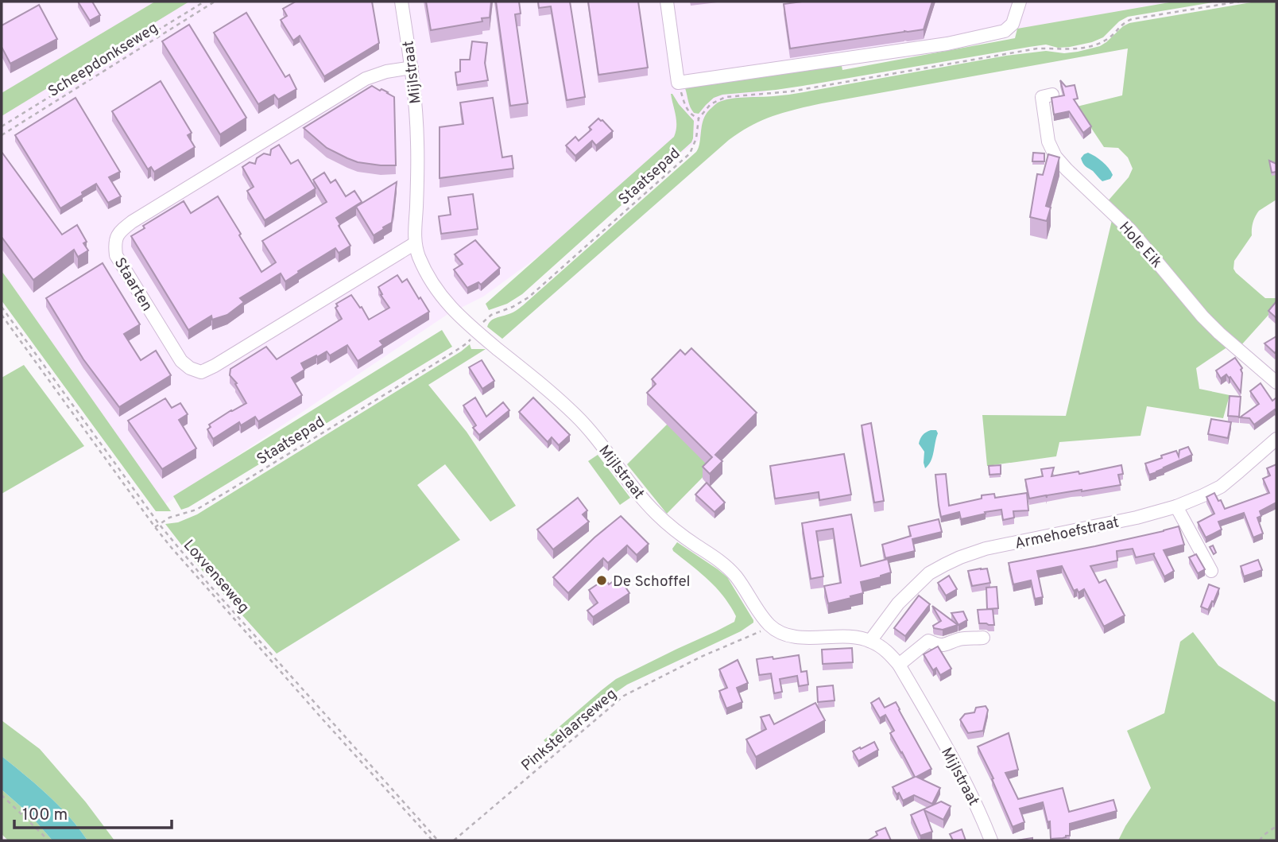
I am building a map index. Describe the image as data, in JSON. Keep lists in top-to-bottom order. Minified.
{"streets":{"street":["Mijlstraat","Hole Eik","Staarten","Armehoefstraat"],"path":["Scheepdonkseweg","Staatsepad","Loxvenseweg","Pinkstelaarseweg"]},"crossings":[["Mijlstraat","Staatsepad"],["Mijlstraat","Staarten"],["Mijlstraat","Armehoefstraat"],["Mijlstraat","Pinkstelaarseweg"],["Staatsepad","Loxvenseweg"]],"places":["De Schoffel"],"scale_bar":"100 m"}
